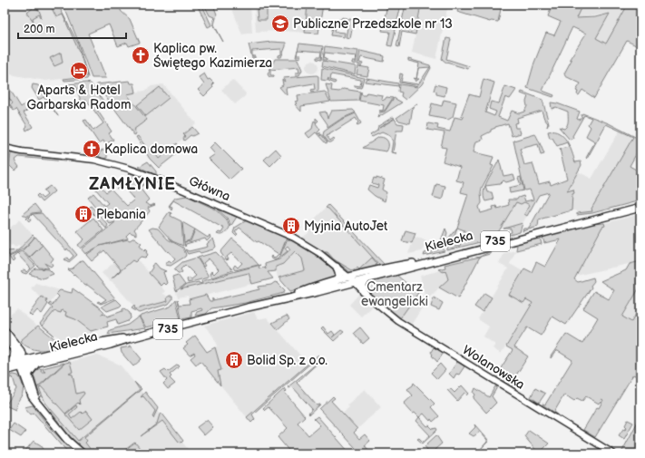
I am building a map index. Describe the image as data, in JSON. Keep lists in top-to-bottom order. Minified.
{"streets":{"main road":["Kielecka","735"],"street":["Główna","Wolanowska"]},"crossings":[["Główna","Kielecka"],["Główna","Wolanowska"],["Kielecka","735"],["Kielecka","Wolanowska"]],"districts":["ZAMŁYNIE"],"parks":["Cmentarz ewangelicki"],"places":{"school or university":["Publiczne Przedszkole nr 13"],"church":["Kaplica pw. Świętego Kazimierza","Kaplica domowa"],"hotel":["Aparts & Hotel Garbarska Radom"],"building":["Plebania","Myjnia AutoJet","Bolid Sp. z o.o."]},"scale_bar":"200 m"}
